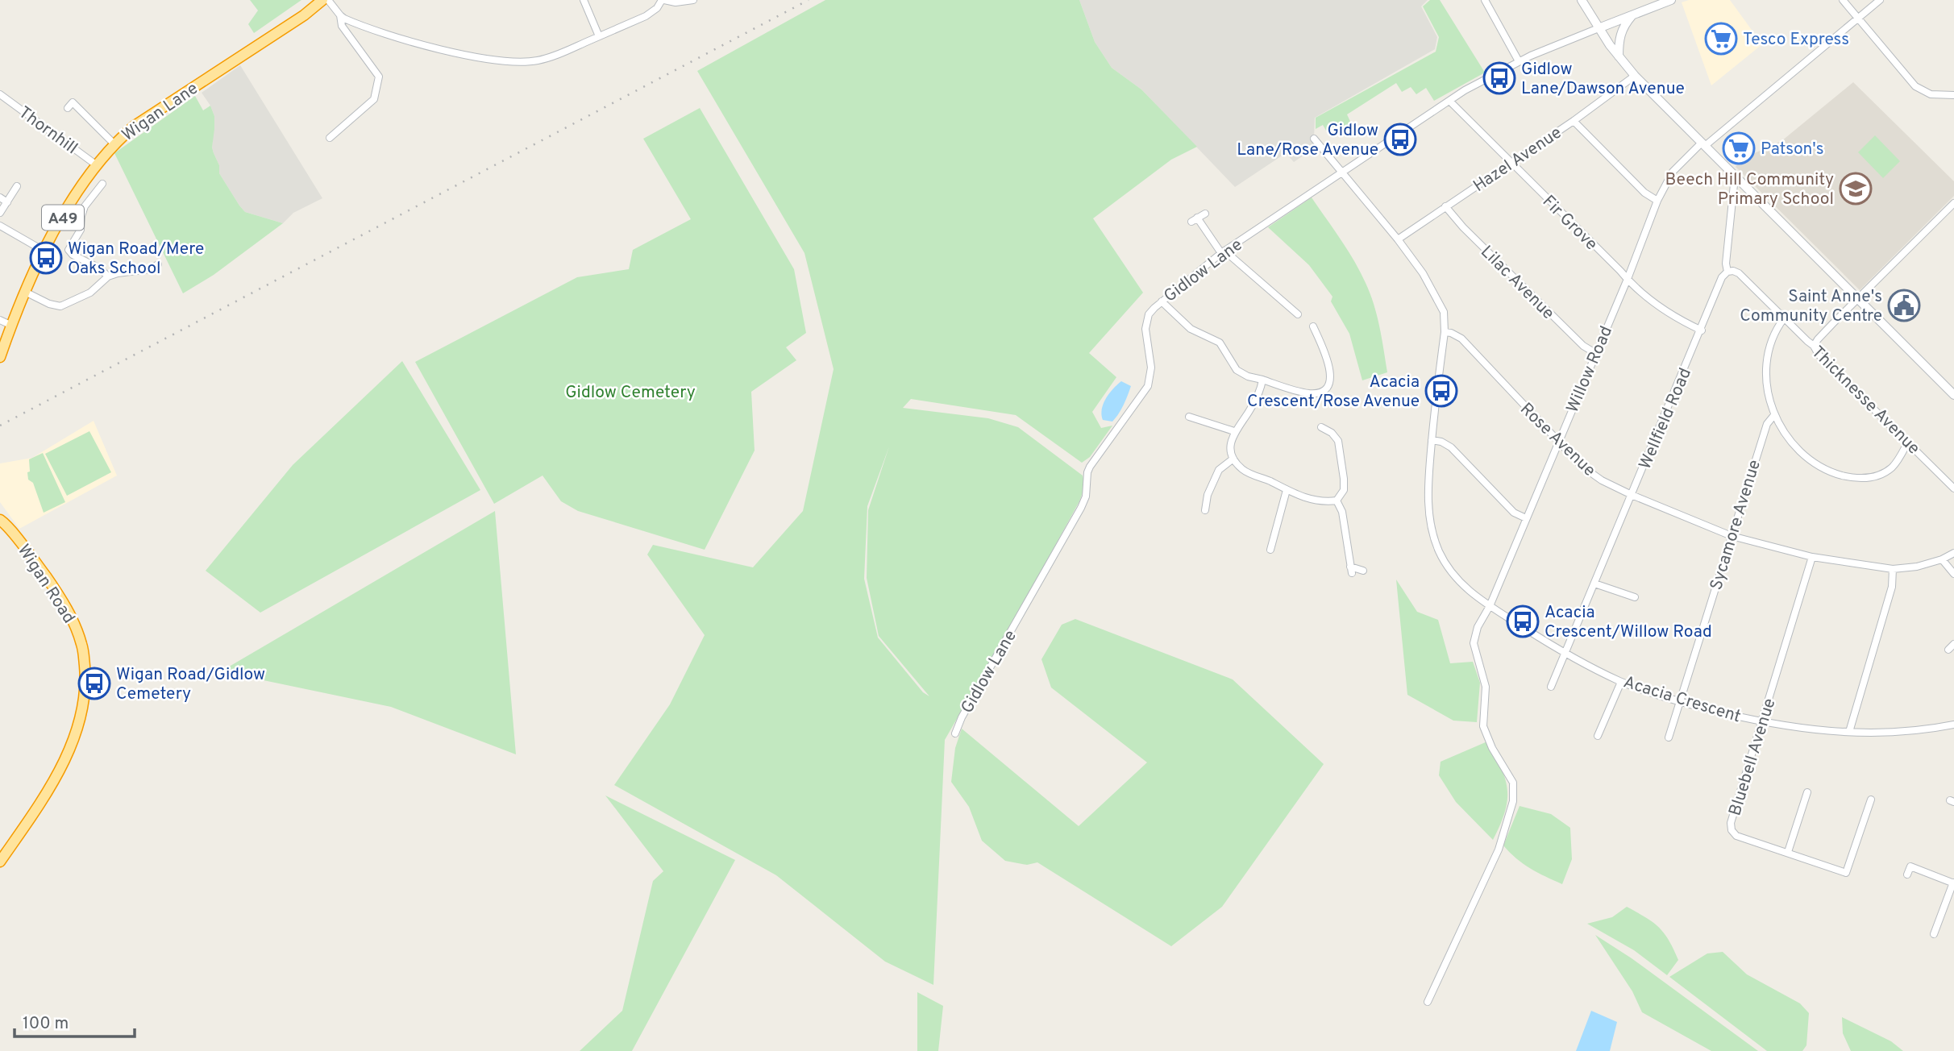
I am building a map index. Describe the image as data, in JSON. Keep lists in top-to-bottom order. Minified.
{"streets":{"highway":["Wigan Lane","A49","Wigan Road"],"street":["Thornhill","Hazel Avenue","Fir Grove","Gidlow Lane","Lilac Avenue","Willow Road","Thicknesse Avenue","Wellfield Road","Rose Avenue","Sycamore Avenue","Acacia Crescent","Bluebell Avenue"]},"crossings":[["Wigan Lane","Thornhill"],["Hazel Avenue","Fir Grove"],["Hazel Avenue","Lilac Avenue"],["Fir Grove","Gidlow Lane"],["Fir Grove","Willow Road"],["Fir Grove","Wellfield Road"],["Lilac Avenue","Willow Road"],["Willow Road","Rose Avenue"],["Willow Road","Acacia Crescent"],["Thicknesse Avenue","Wellfield Road"],["Wellfield Road","Rose Avenue"],["Wellfield Road","Acacia Crescent"],["Rose Avenue","Sycamore Avenue"],["Rose Avenue","Acacia Crescent"],["Rose Avenue","Bluebell Avenue"],["Sycamore Avenue","Acacia Crescent"],["Acacia Crescent","Bluebell Avenue"]],"parks":["Gidlow Cemetery"],"places":{"supermarket":["Tesco Express","Patson's"],"bus stop":["Gidlow Lane/Dawson Avenue","Gidlow Lane/Rose Avenue","Wigan Road/Mere Oaks School","Acacia Crescent/Rose Avenue","Acacia Crescent/Willow Road","Wigan Road/Gidlow Cemetery"],"school or university":["Beech Hill Community Primary School"],"public building":["Saint Anne's Community Centre"]},"scale_bar":"100 m"}
